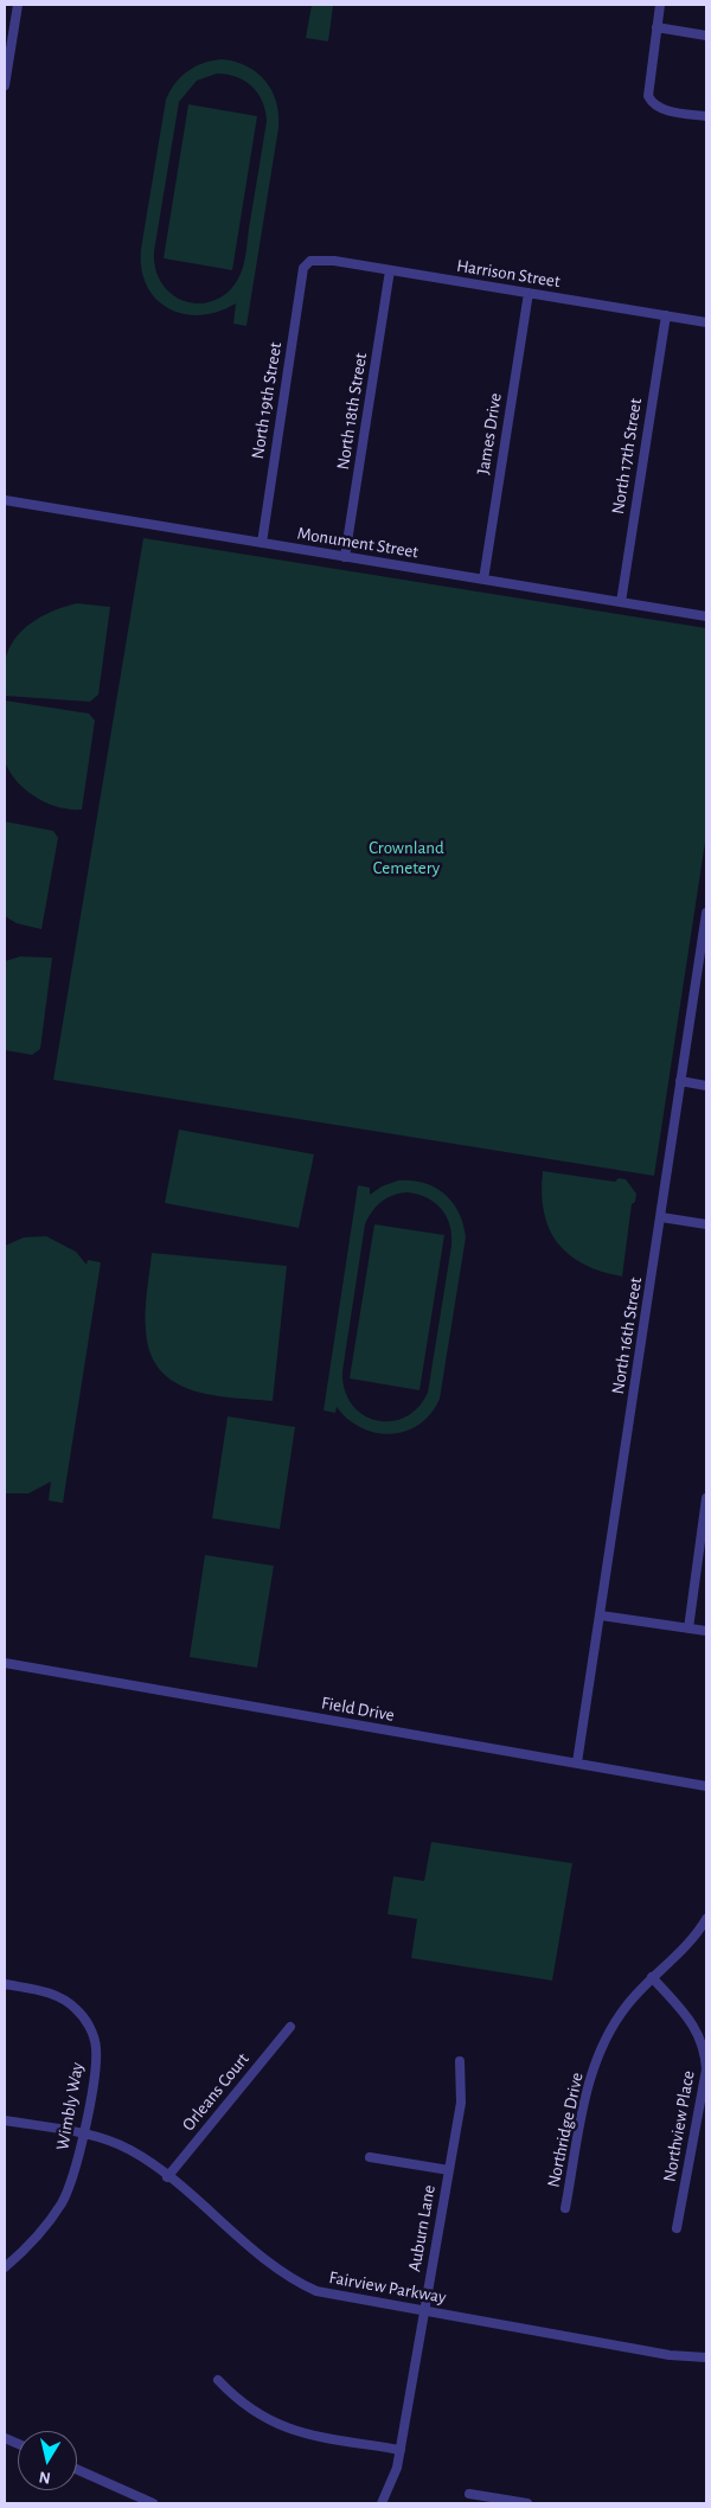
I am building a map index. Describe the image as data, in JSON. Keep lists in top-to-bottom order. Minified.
{"streets":{"street":["Harrison Street","North 19th Street","North 18th Street","James Drive","North 17th Street","Monument Street","North 16th Street","Field Drive","Orleans Court","Wimbly Way","Northview Place","Northridge Drive","Auburn Lane","Fairview Parkway"]},"crossings":[["Harrison Street","North 19th Street"],["Harrison Street","North 18th Street"],["Harrison Street","James Drive"],["Harrison Street","North 17th Street"],["North 19th Street","Monument Street"],["North 18th Street","Monument Street"],["James Drive","Monument Street"],["North 17th Street","Monument Street"],["North 16th Street","Field Drive"],["Orleans Court","Fairview Parkway"],["Wimbly Way","Fairview Parkway"],["Northview Place","Northridge Drive"],["Auburn Lane","Fairview Parkway"]],"parks":["Crownland Cemetery"],"north":"bottom"}
